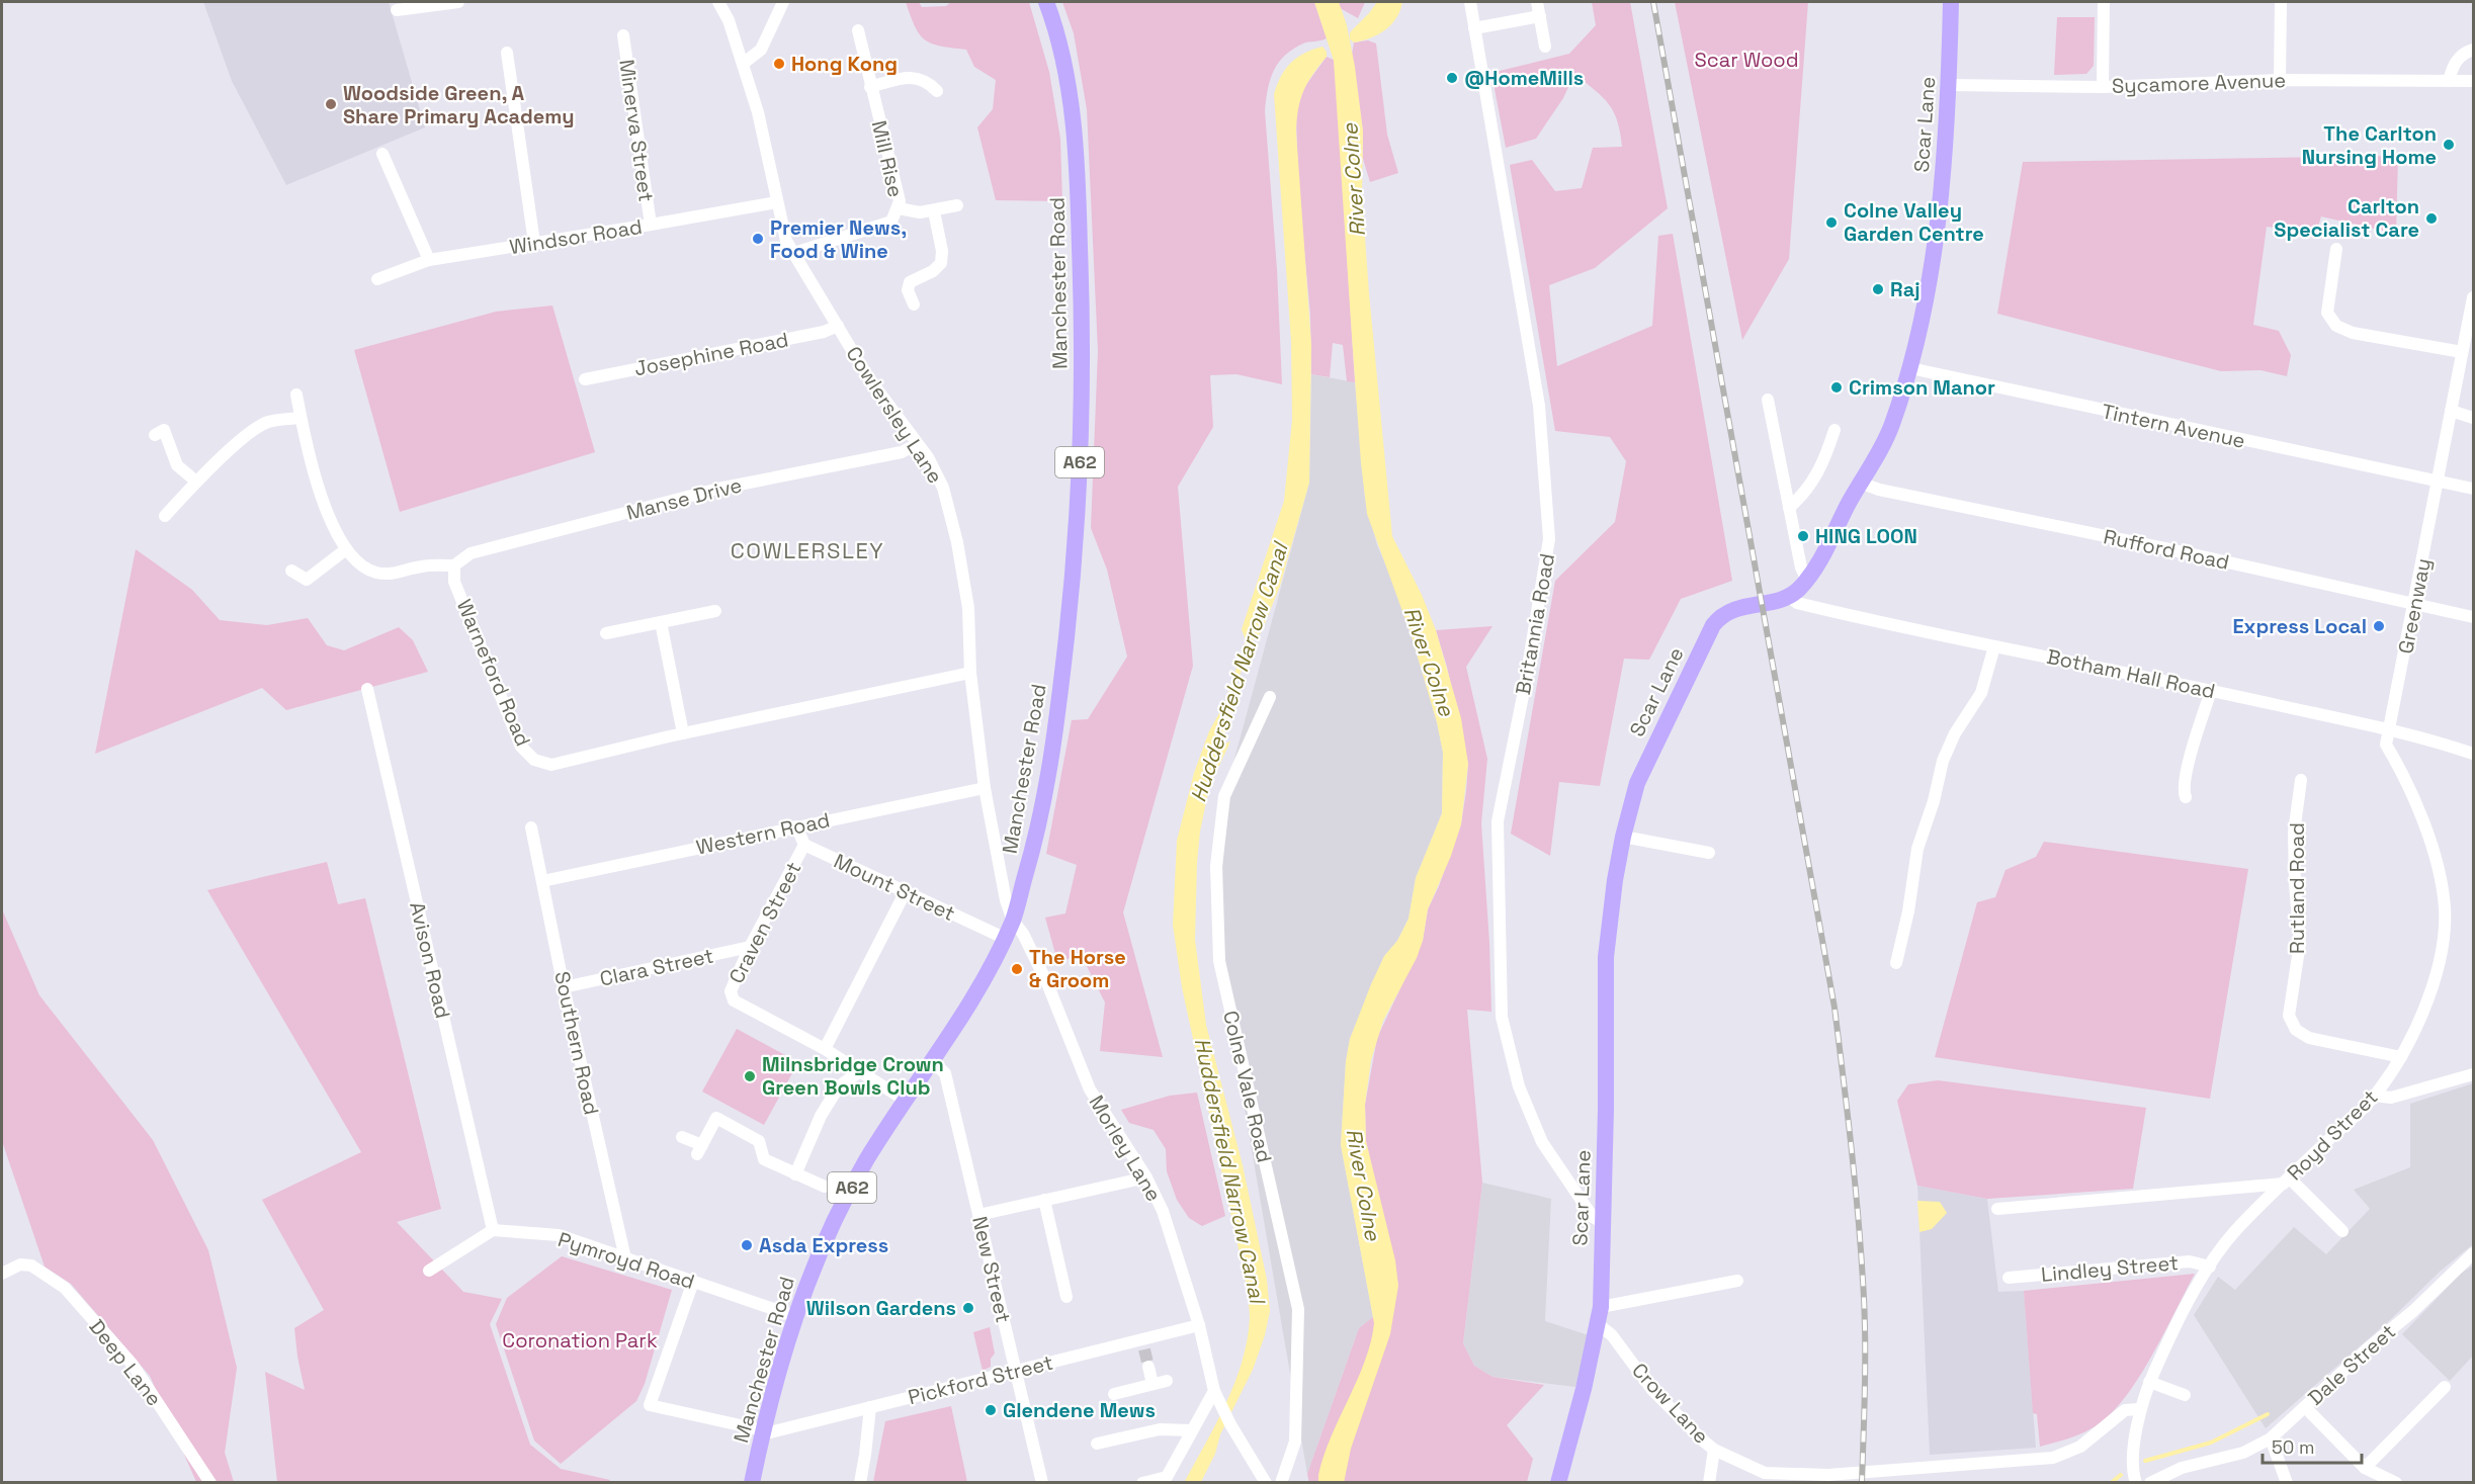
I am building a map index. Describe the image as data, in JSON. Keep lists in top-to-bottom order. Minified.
{"streets":{"main road":["Scar Lane","Manchester Road","A62"],"street":["Sycamore Avenue","Minerva Street","Mill Rise","Windsor Road","Josephine Road","Cowlersley Lane","Tintern Avenue","Manse Drive","Rufford Road","Greenway","Britannia Road","Warneford Road","Botham Hall Road","Western Road","Mount Street","Rutland Road","Craven Street","Avison Road","Clara Street","Southern Road","Colne Vale Road","Royd Street","Morley Lane","Pymroyd Road","Lindley Street","New Street","Deep Lane","Dale Street","Pickford Street","Crow Lane"]},"crossings":[["Sycamore Avenue","Scar Lane"],["Scar Lane","Tintern Avenue"],["Scar Lane","Rufford Road"],["Scar Lane","Britannia Road"],["Scar Lane","Botham Hall Road"],["Scar Lane","Crow Lane"],["Minerva Street","Windsor Road"],["Mill Rise","Cowlersley Lane"],["Windsor Road","Cowlersley Lane"],["Manchester Road","Cowlersley Lane"],["Manchester Road","Mount Street"],["Manchester Road","Morley Lane"],["Manchester Road","Pymroyd Road"],["Manchester Road","New Street"],["Manchester Road","Pickford Street"],["Josephine Road","Cowlersley Lane"],["Cowlersley Lane","Manse Drive"],["Cowlersley Lane","Warneford Road"],["Cowlersley Lane","Western Road"],["Cowlersley Lane","Morley Lane"],["Tintern Avenue","Greenway"],["Manse Drive","Warneford Road"],["Rufford Road","Greenway"],["Greenway","Botham Hall Road"],["Greenway","Royd Street"],["Botham Hall Road","Royd Street"],["Western Road","Southern Road"],["Mount Street","Craven Street"],["Rutland Road","Royd Street"],["Craven Street","Clara Street"],["Avison Road","Pymroyd Road"],["Clara Street","Southern Road"],["Southern Road","Pymroyd Road"],["Royd Street","Lindley Street"],["Royd Street","Crow Lane"],["Morley Lane","Pickford Street"],["New Street","Pickford Street"]],"districts":["COWLERSLEY"],"water":["River Colne","Huddersfield Narrow Canal"],"parks":["Scar Wood","Coronation Park"],"places":["Hong Kong","@HomeMills","Woodside Green, A Share Primary Academy","The Carlton Nursing Home","Carlton Specialist Care","Colne Valley Garden Centre","Premier News, Food & Wine","Raj","Crimson Manor","HING LOON","Express Local","The Horse & Groom","Milnsbridge Crown Green Bowls Club","Asda Express","Wilson Gardens","Glendene Mews"],"scale_bar":"50 m"}
